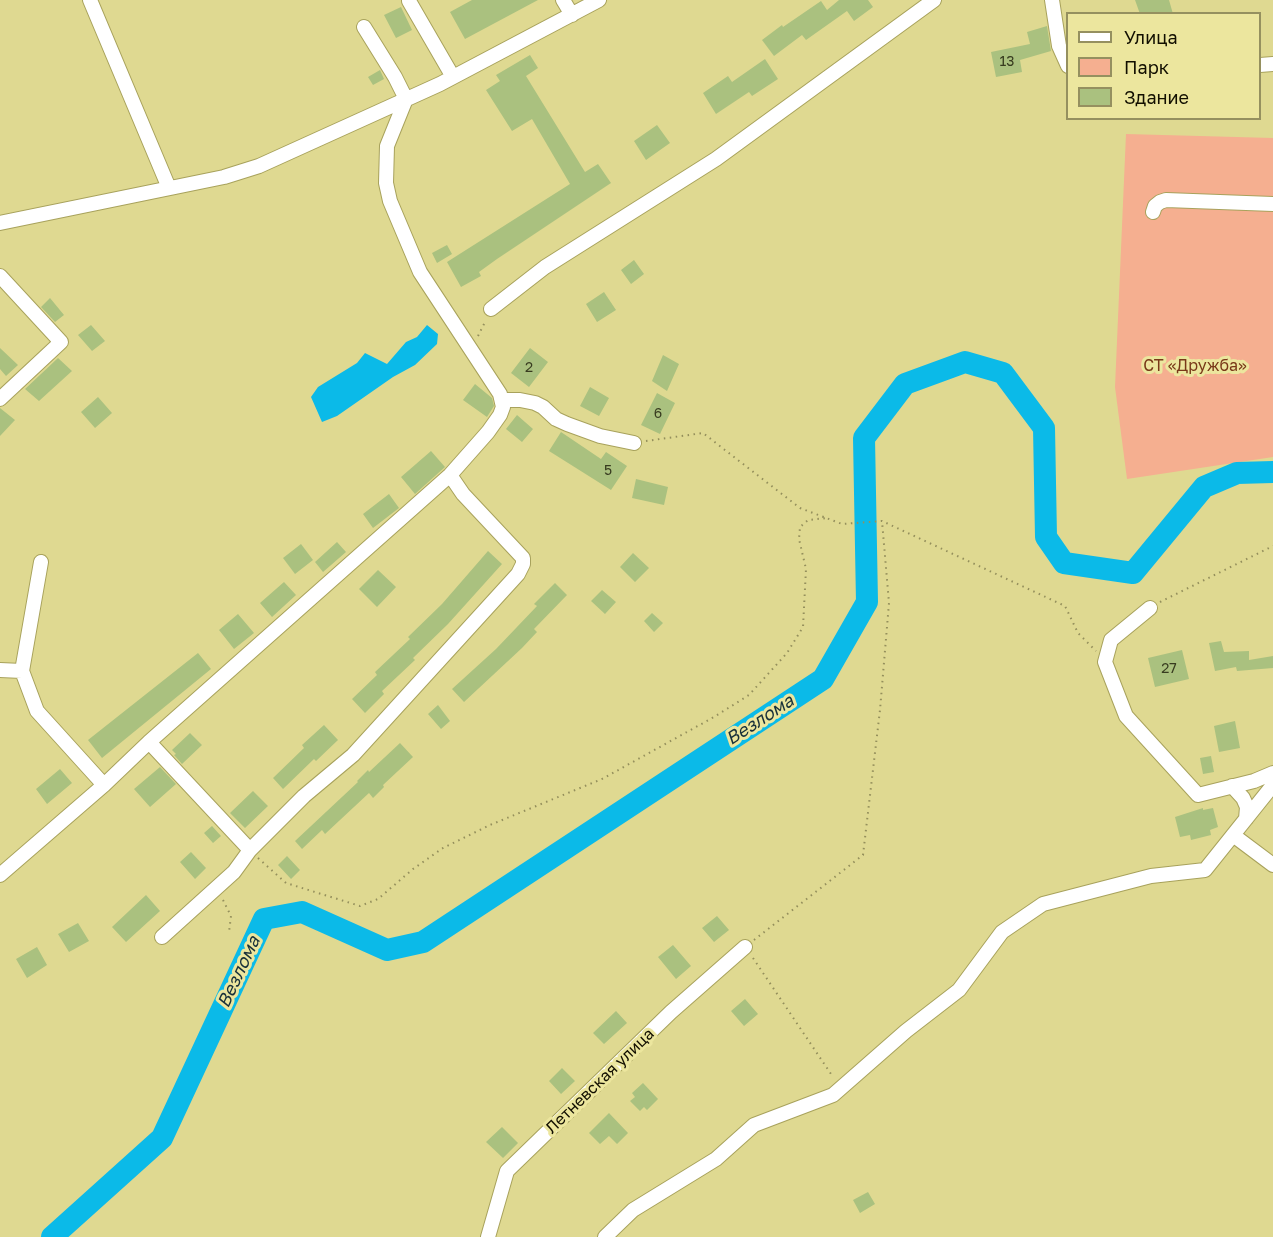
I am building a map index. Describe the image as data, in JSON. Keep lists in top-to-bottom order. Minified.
{"streets":{"street":["Летневская улица"]},"water":["Везлома"],"parks":["СТ «Дружба»"],"house_numbers":["13","2","6","5","27"],"legend":["Улица","Парк","Здание"]}
